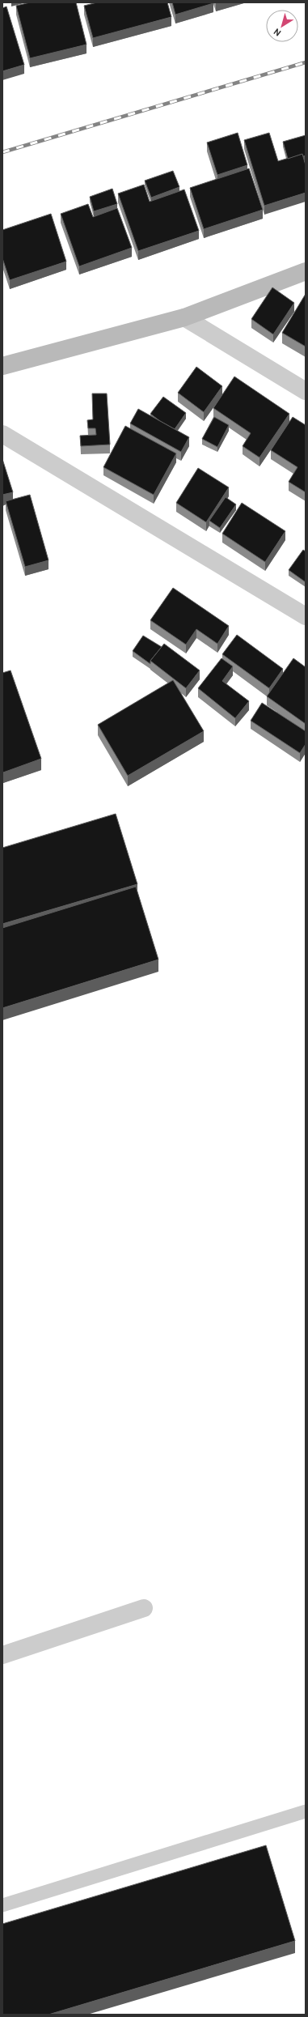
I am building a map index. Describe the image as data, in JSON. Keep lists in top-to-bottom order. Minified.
{"north":"bottom left"}
